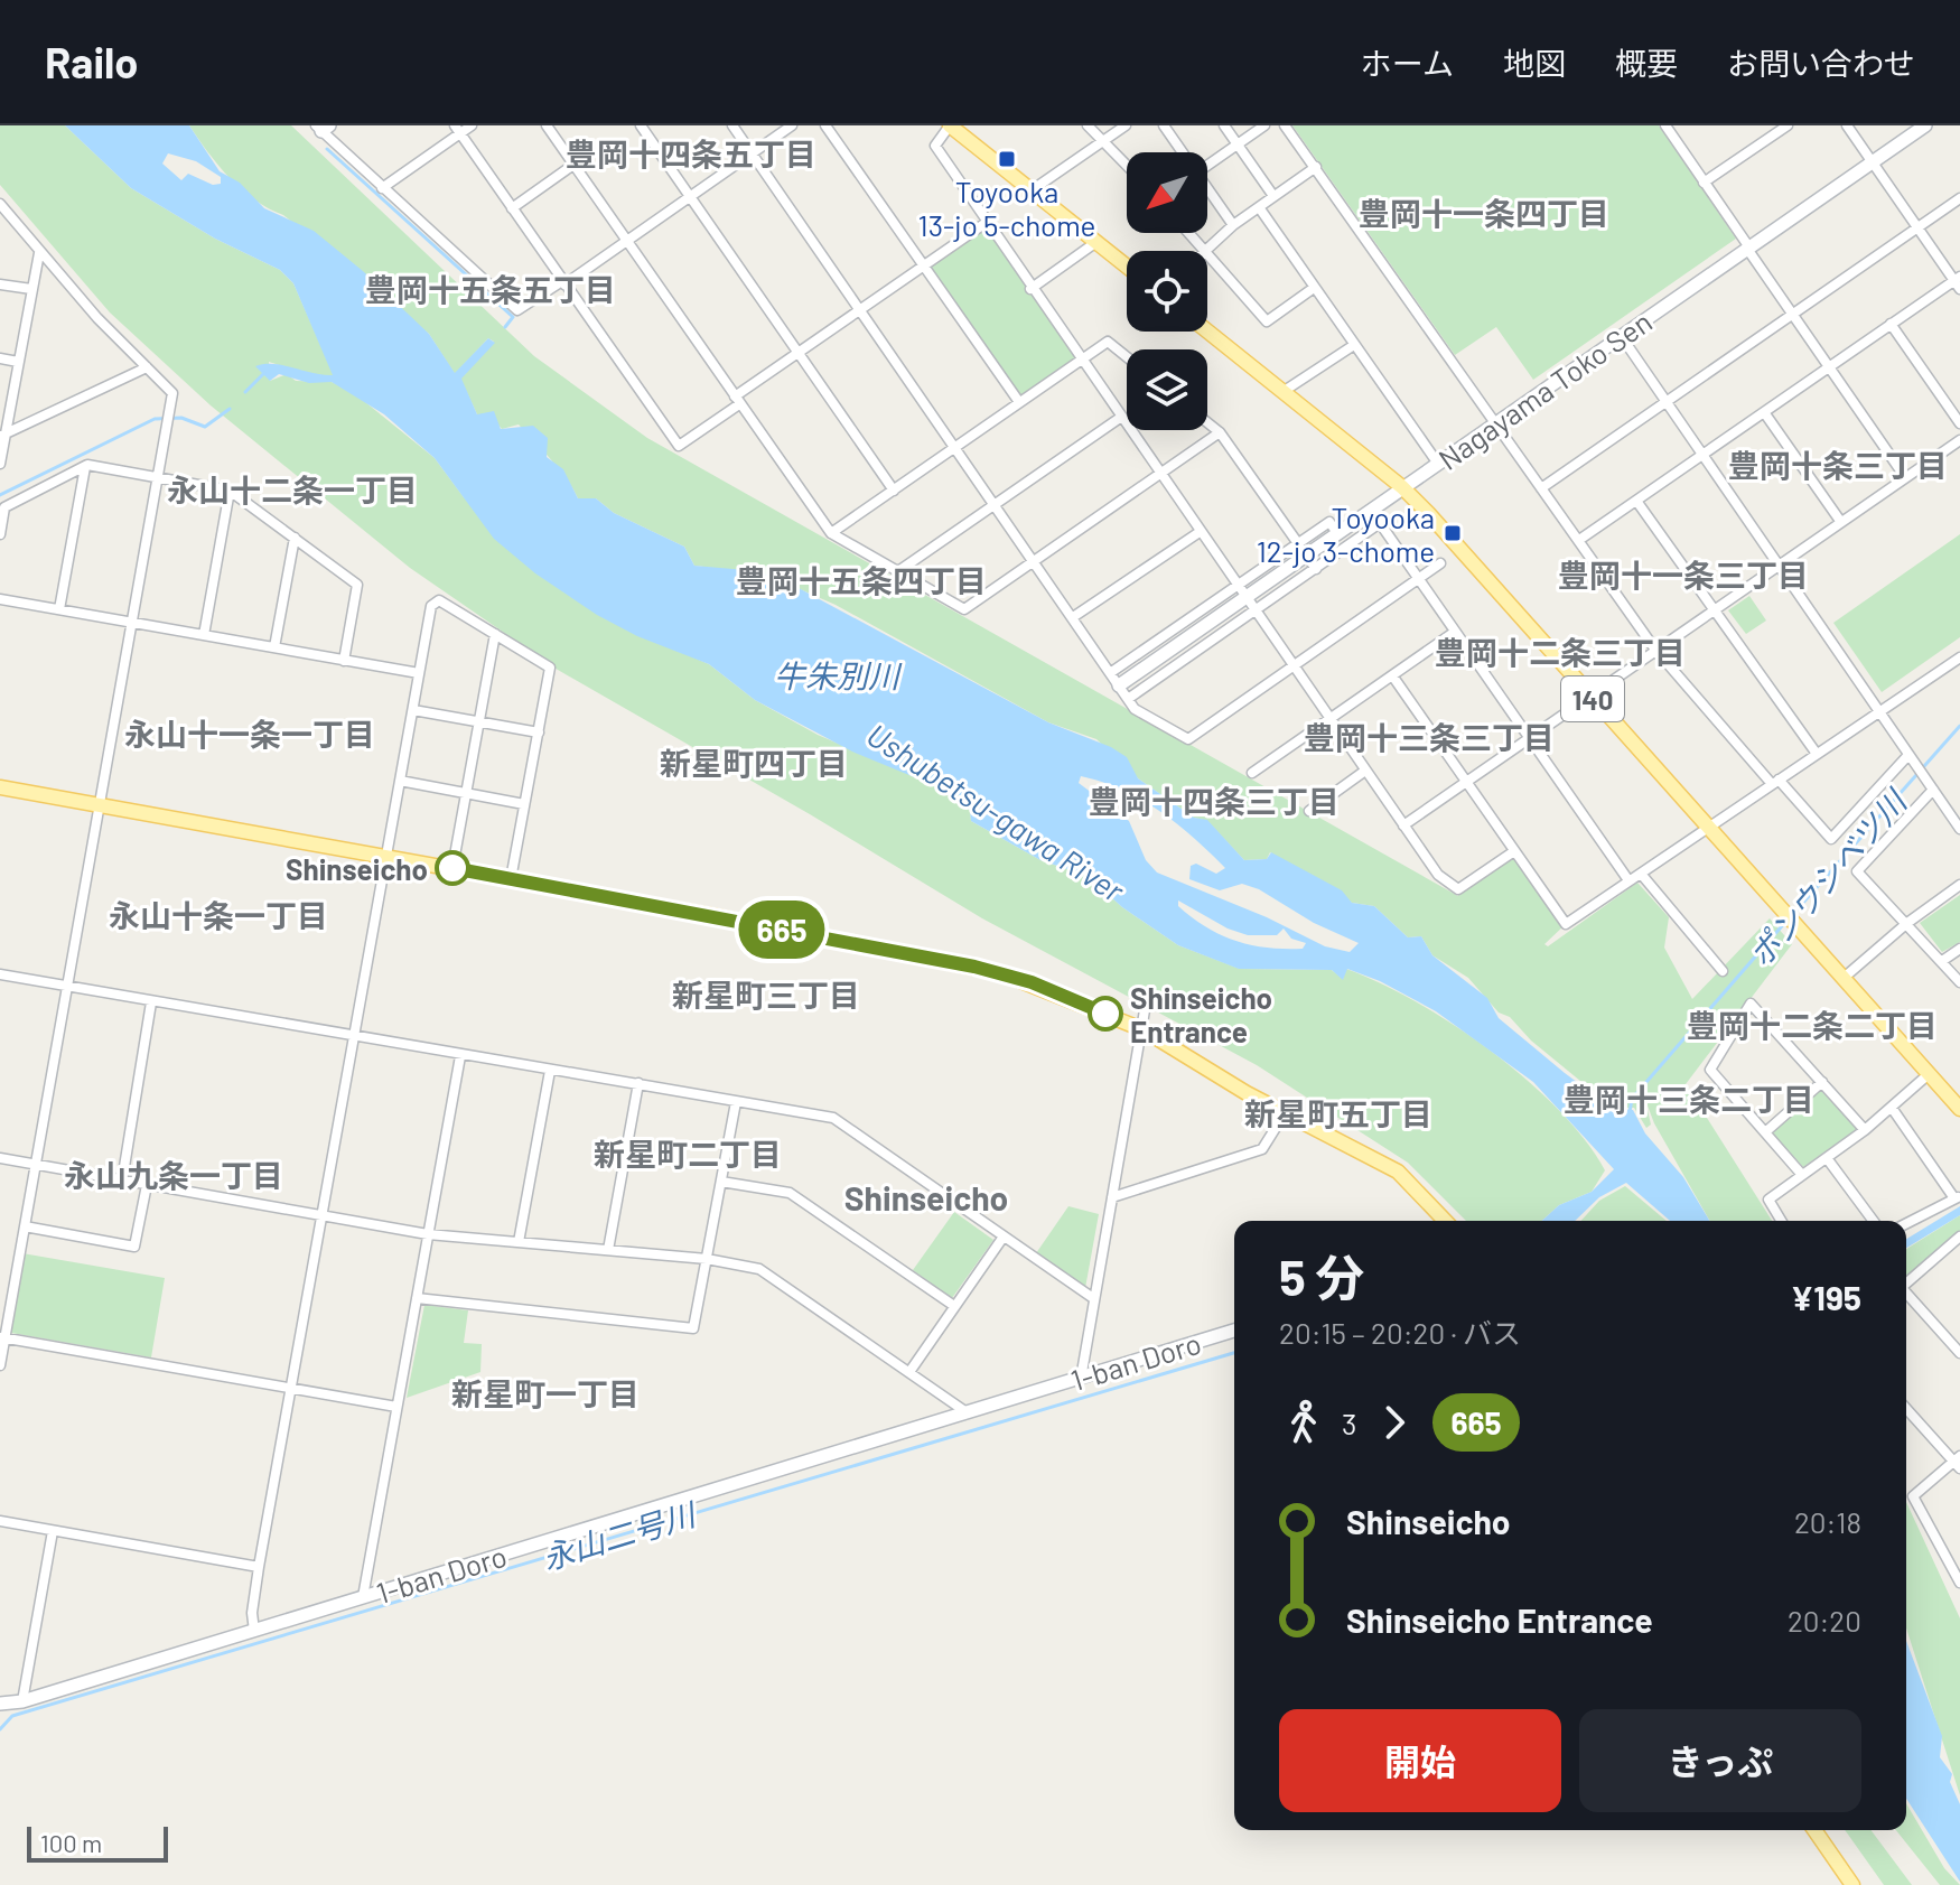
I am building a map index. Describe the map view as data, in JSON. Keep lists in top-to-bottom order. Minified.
{"streets":{"main road":["140"],"street":["Nagayama Toko Sen","1-ban Doro"]},"crossings":[["Nagayama Toko Sen","140"]],"districts":["豊岡十四条五丁目","豊岡十一条四丁目","豊岡十五条五丁目","豊岡十条三丁目","永山十二条一丁目","豊岡十一条三丁目","豊岡十五条四丁目","豊岡十二条三丁目","永山十一条一丁目","豊岡十三条三丁目","新星町四丁目","豊岡十四条三丁目","永山十条一丁目","新星町三丁目","豊岡十二条二丁目","豊岡十三条二丁目","新星町五丁目","新星町二丁目","永山九条一丁目","Shinseicho","新星町一丁目"],"water":["牛朱別川","Ushubetsu-gawa River","ポンウシベツ川","永山二号川"],"places":{"transit":["Toyooka 13-jo 5-chome","Toyooka 12-jo 3-chome"],"other":["Shinseicho","Shinseicho Entrance"]},"lines":["bus line 665"],"scale_bar":"100 m","north":"bottom left","page":{"header":"Railo","nav":["ホーム","地図","概要","お問い合わせ"],"on_map":"665","heading":["5 分","20:15 – 20:20 · バス","¥195"],"legs":["3","665"],"list":[{"name":"Shinseicho","value":"20:18"},{"name":"Shinseicho Entrance","value":"20:20"}],"buttons":["開始","きっぷ"],"scale":"100 m"}}
